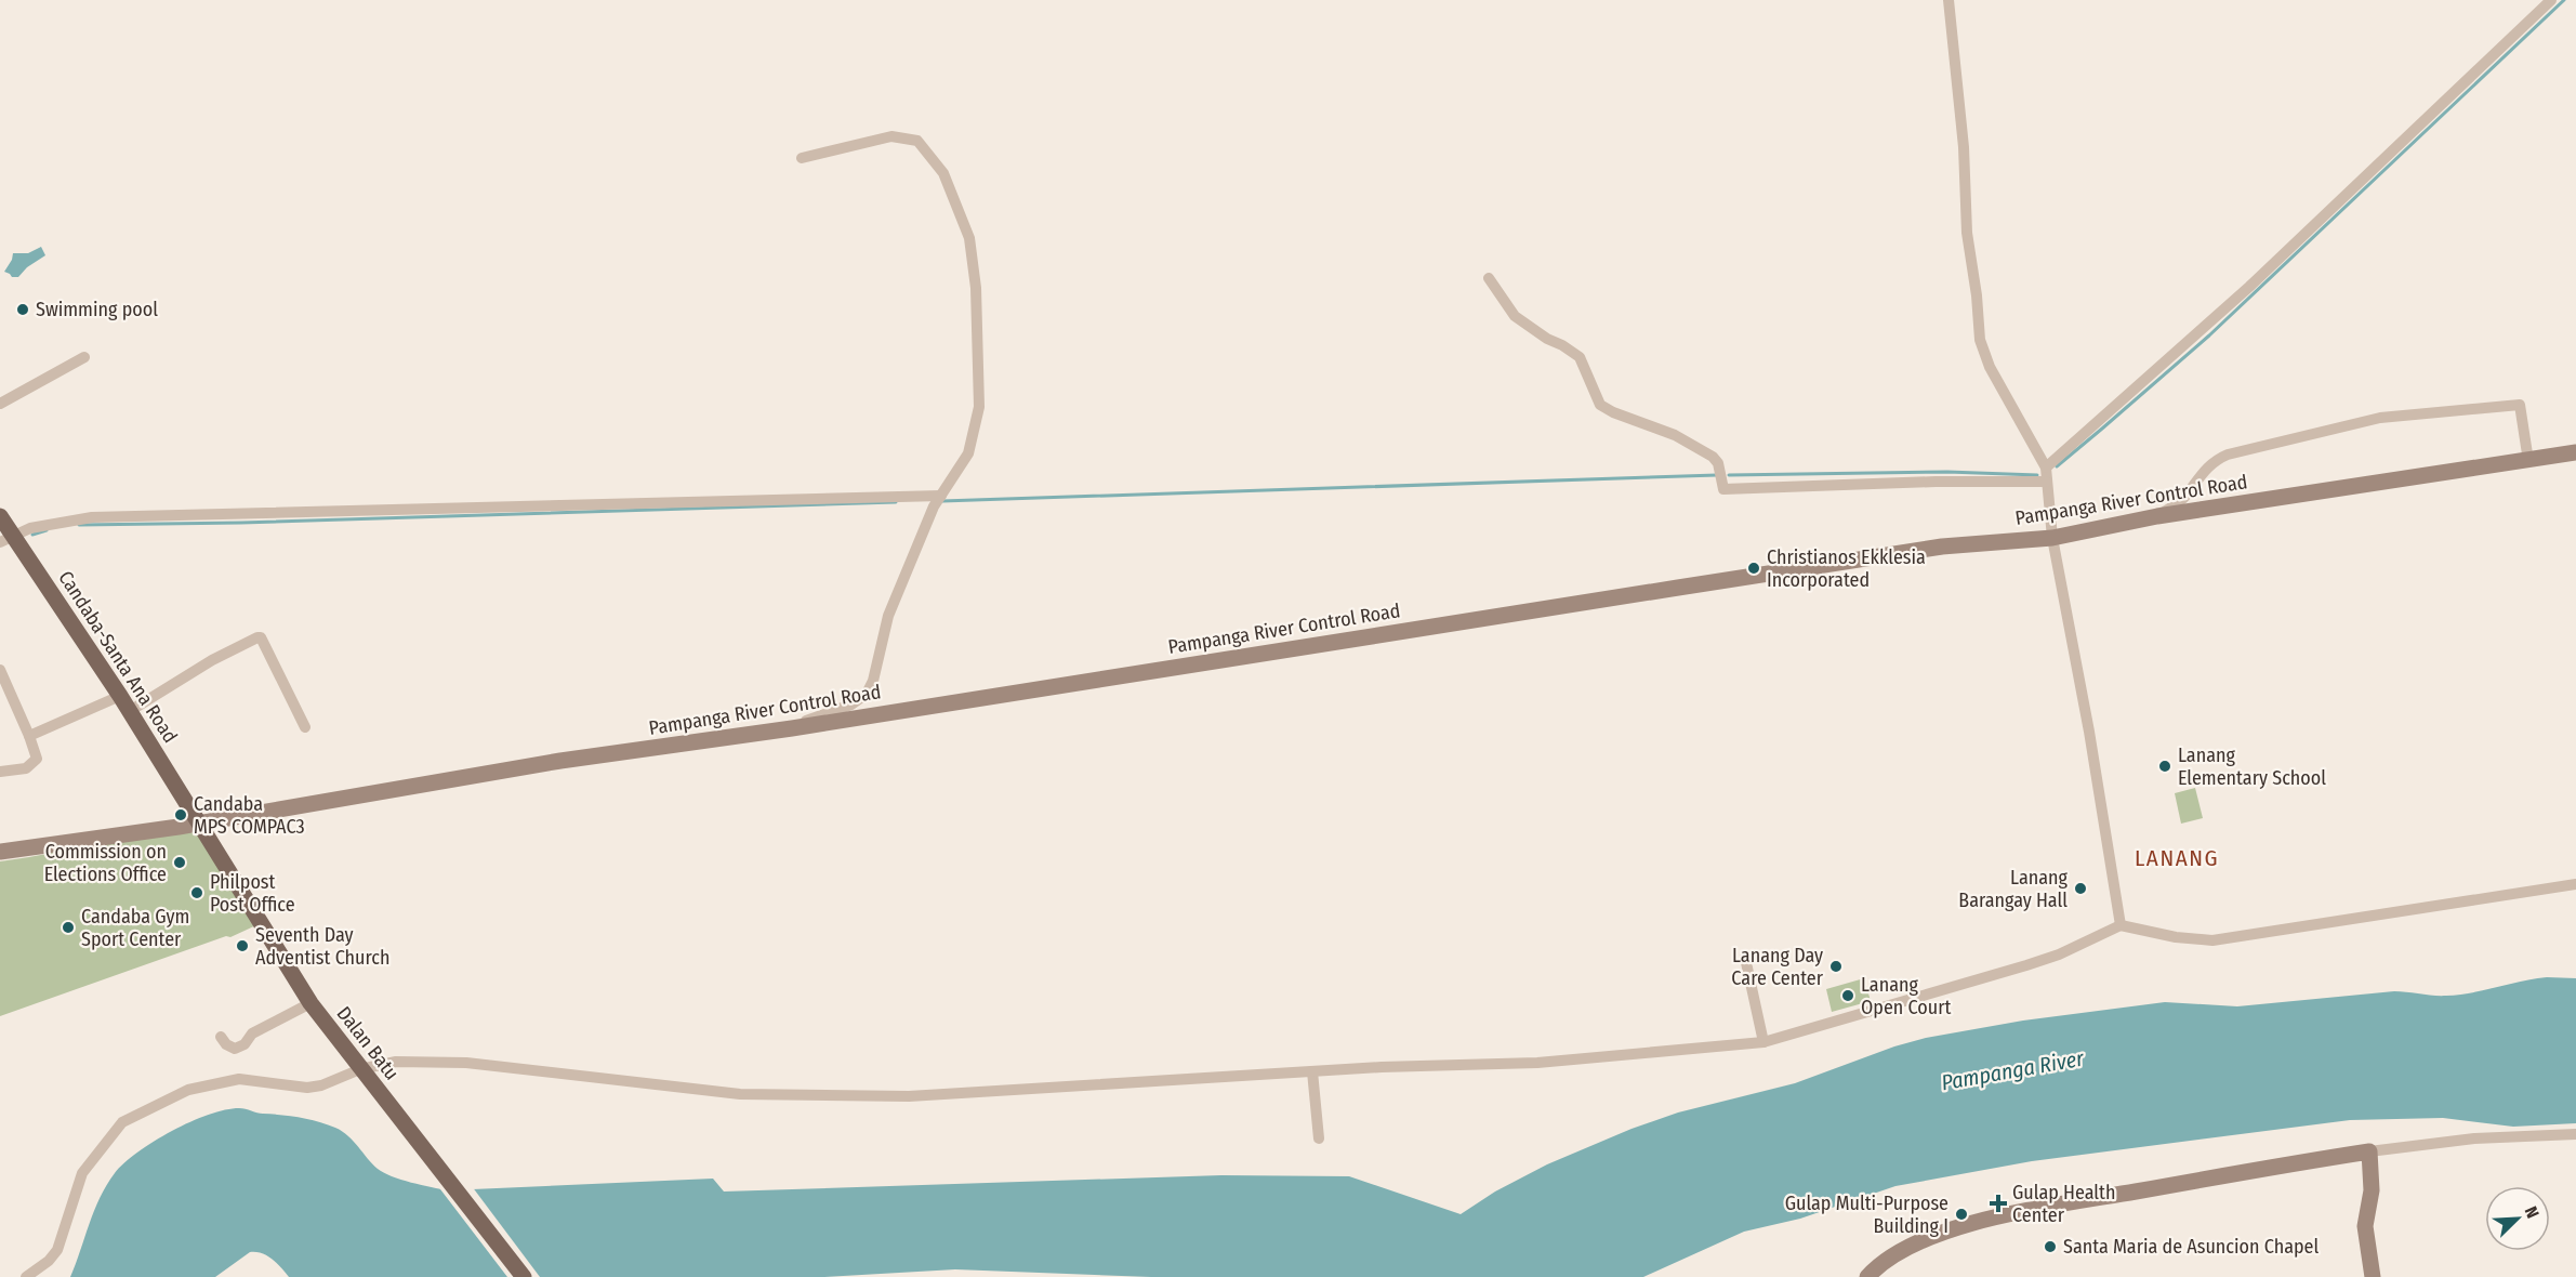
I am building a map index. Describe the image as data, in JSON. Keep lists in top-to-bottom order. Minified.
{"streets":{"main road":["Pampanga River Control Road","Candaba-Santa Ana Road","Dalan Batu"]},"crossings":[["Pampanga River Control Road","Candaba-Santa Ana Road"],["Pampanga River Control Road","Dalan Batu"],["Candaba-Santa Ana Road","Dalan Batu"]],"districts":["LANANG"],"water":["Pampanga River"],"places":{"other":["Swimming pool","Christianos Ekklesia Incorporated","Lanang Elementary School","Candaba MPS COMPAC3","Commission on Elections Office","Lanang Barangay Hall","Philpost Post Office","Candaba Gym Sport Center","Seventh Day Adventist Church","Lanang Day Care Center","Lanang Open Court","Gulap Multi-Purpose Building I","Santa Maria de Asuncion Chapel"],"health":["Gulap Health Center"]},"north":"top right"}
